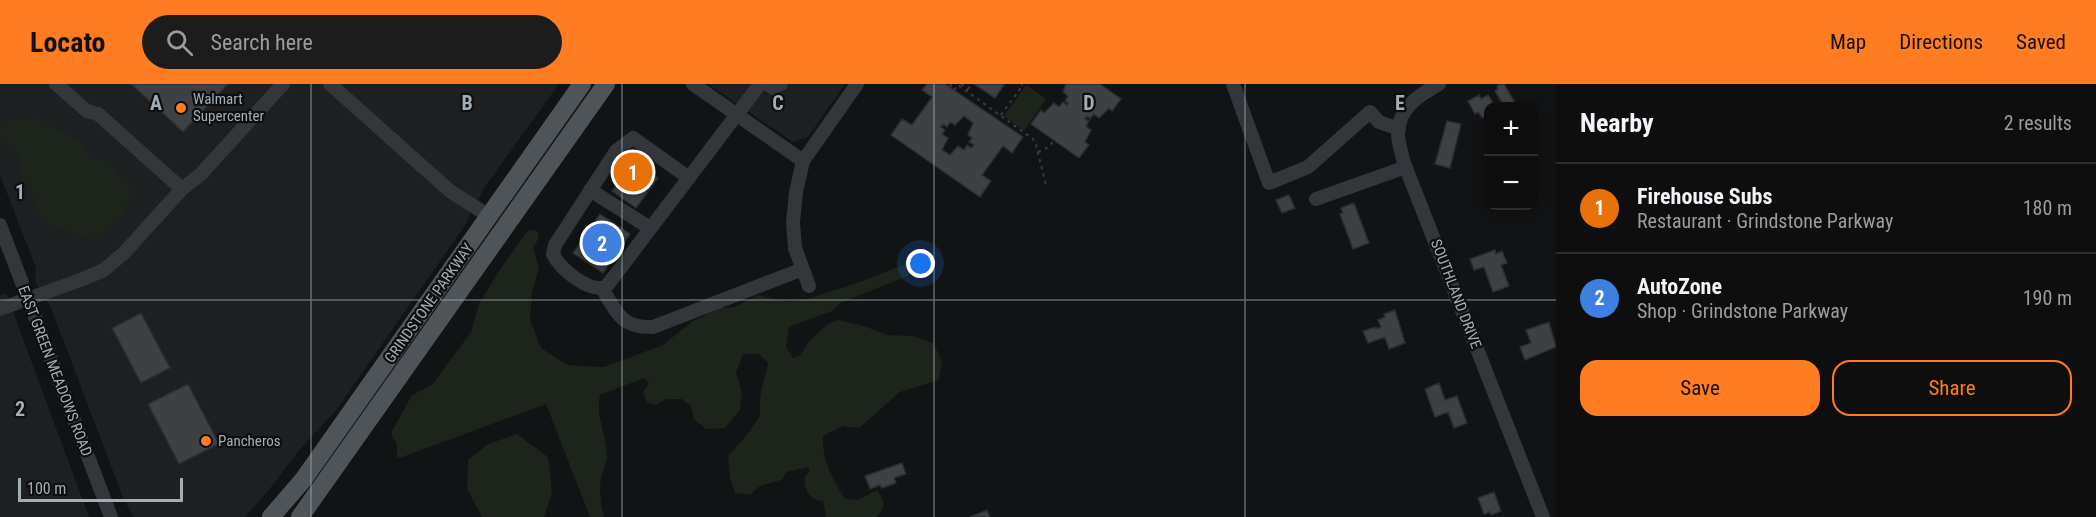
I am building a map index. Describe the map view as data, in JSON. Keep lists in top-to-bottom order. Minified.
{"streets":{"main road":["GRINDSTONE PARKWAY"],"street":["SOUTHLAND DRIVE","EAST GREEN MEADOWS ROAD"]},"places":["Walmart Supercenter","Pancheros"],"scale_bar":"100 m","page":{"header":"Locato","search":"Search here","nav":["Map","Directions","Saved"],"heading":["Nearby","2 results"],"map_buttons":["+","−"],"pins":["1","2"],"list":[{"mark":"1","name":"Firehouse Subs","note":"Restaurant · Grindstone Parkway","value":"180 m"},{"mark":"2","name":"AutoZone","note":"Shop · Grindstone Parkway","value":"190 m"}],"buttons":["Save","Share"],"scale":"100 m"},"grid":{"columns":["A","B","C","D","E"],"rows":["1","2"]}}
